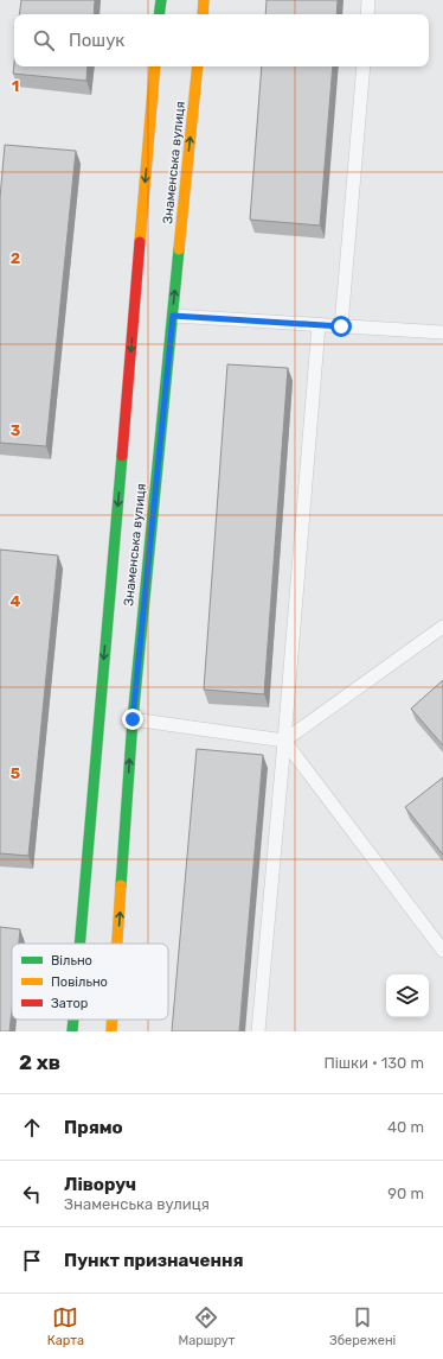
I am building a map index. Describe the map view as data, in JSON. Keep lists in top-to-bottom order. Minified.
{"streets":{"main road":["Знаменська вулиця"]},"legend":["Вільно","Повільно","Затор"],"page":{"search":"Пошук","heading":["2 хв","Пішки · 130 m"],"list":[["Прямо","40 m"],["Ліворуч","Знаменська вулиця","90 m"],"Пункт призначення"],"nav":["Карта","Маршрут","Збережені"]},"grid":{"rows":["1","2","3","4","5"]}}
